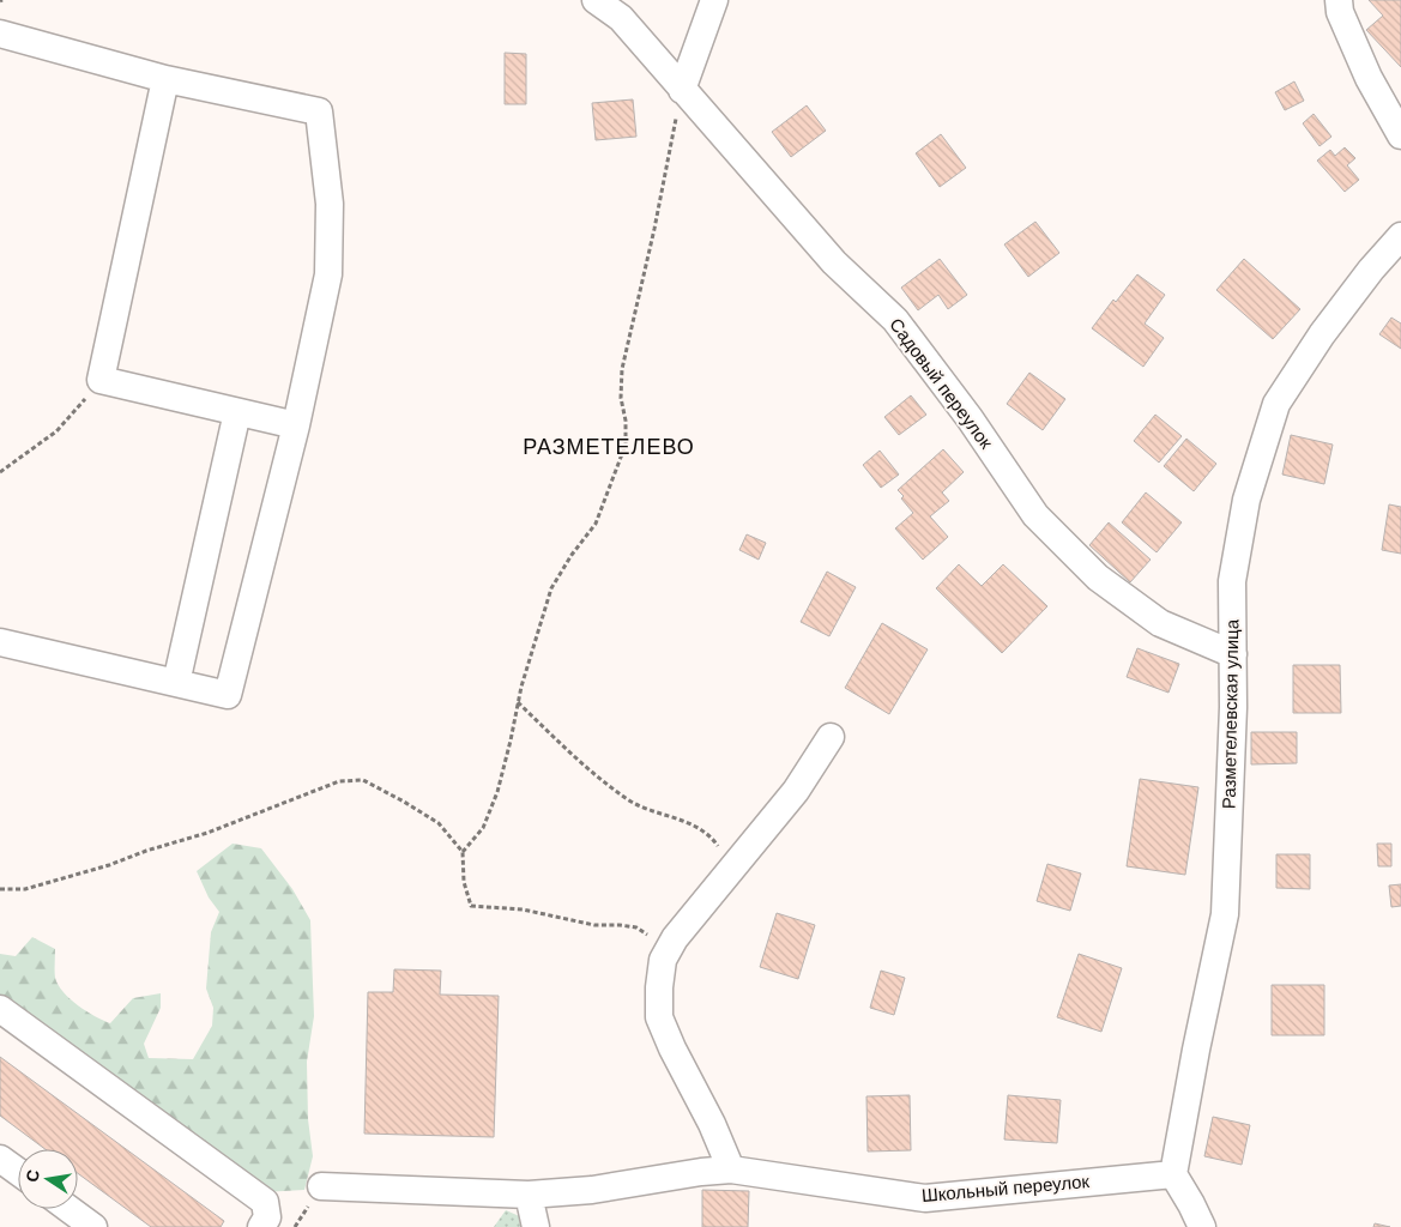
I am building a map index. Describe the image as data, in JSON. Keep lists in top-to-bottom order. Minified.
{"streets":{"street":["Садовый переулок","Разметелевская улица","Школьный переулок"]},"crossings":[["Садовый переулок","Разметелевская улица"],["Разметелевская улица","Школьный переулок"]],"districts":["РАЗМЕТЕЛЕВО"],"north":"left"}
